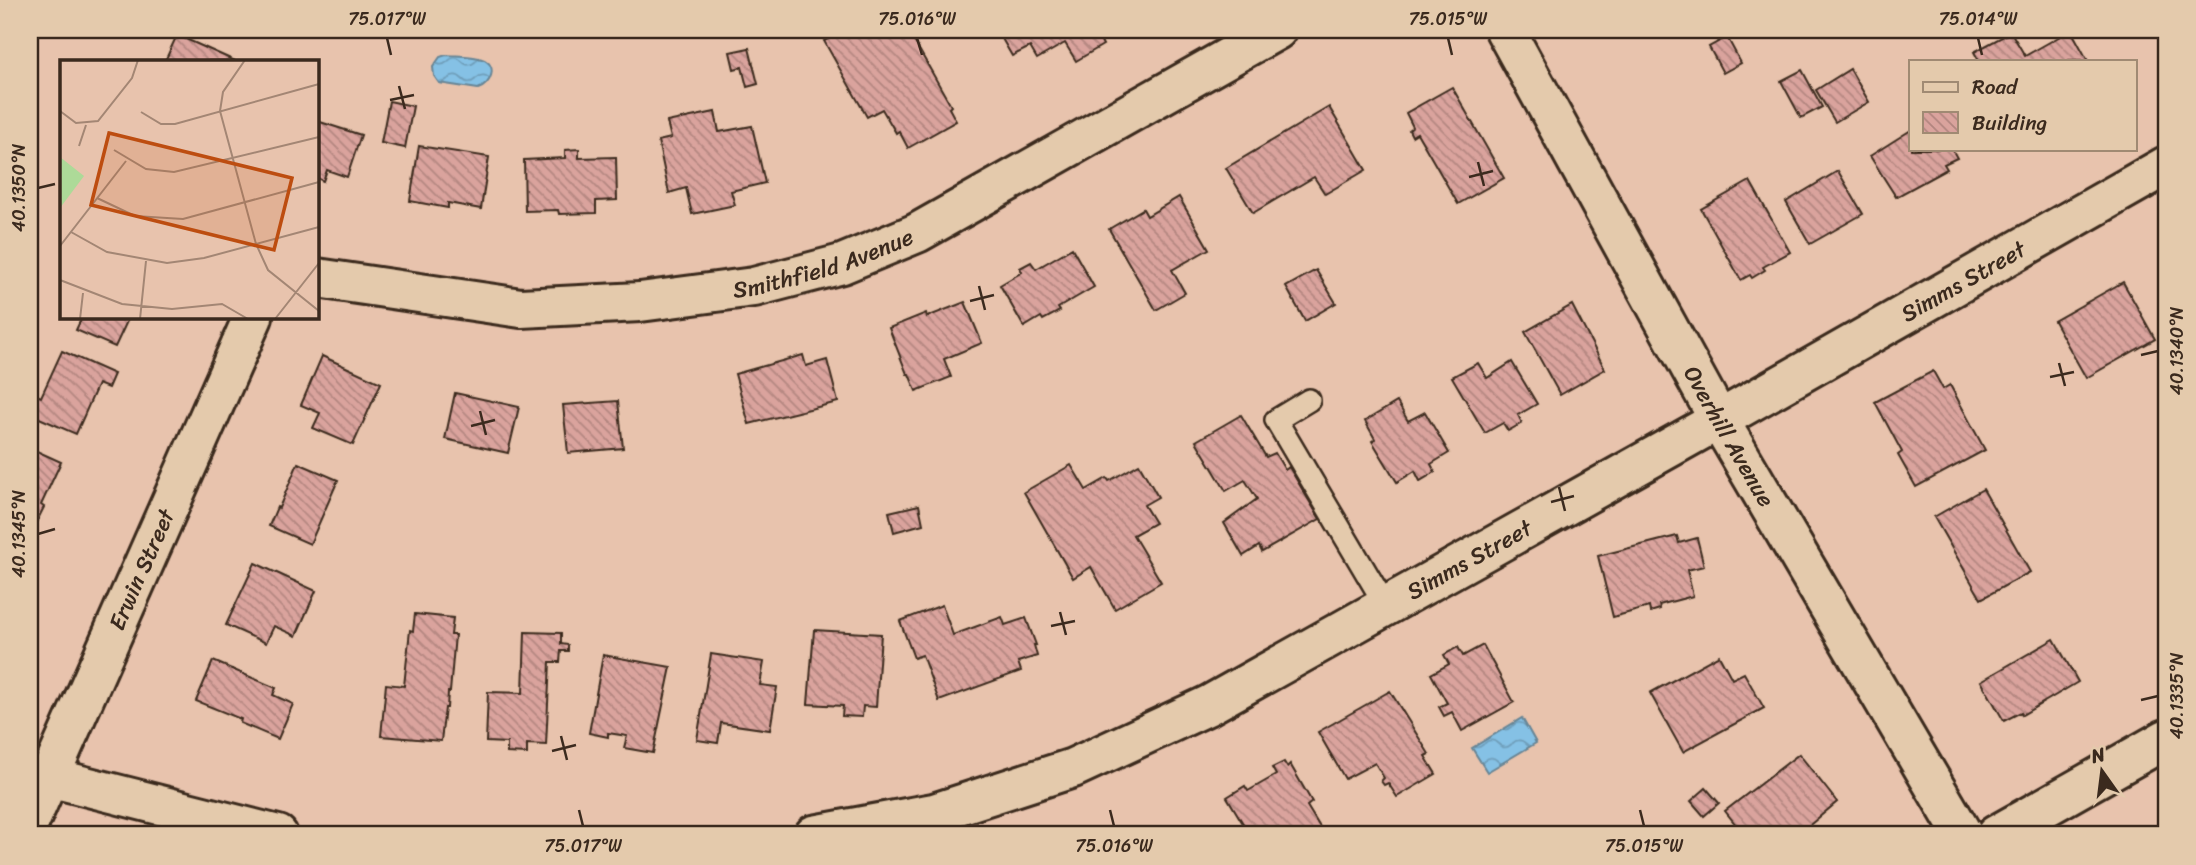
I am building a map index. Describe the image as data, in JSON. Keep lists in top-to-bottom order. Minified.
{"streets":{"street":["Smithfield Avenue","Simms Street","Overhill Avenue","Erwin Street"]},"crossings":[["Simms Street","Overhill Avenue"]],"legend":["Road","Building"],"north":"top","coordinates":["75.017°W","75.016°W","75.015°W","75.014°W","40.1350°N","40.1340°N","40.1345°N","40.1335°N"]}
